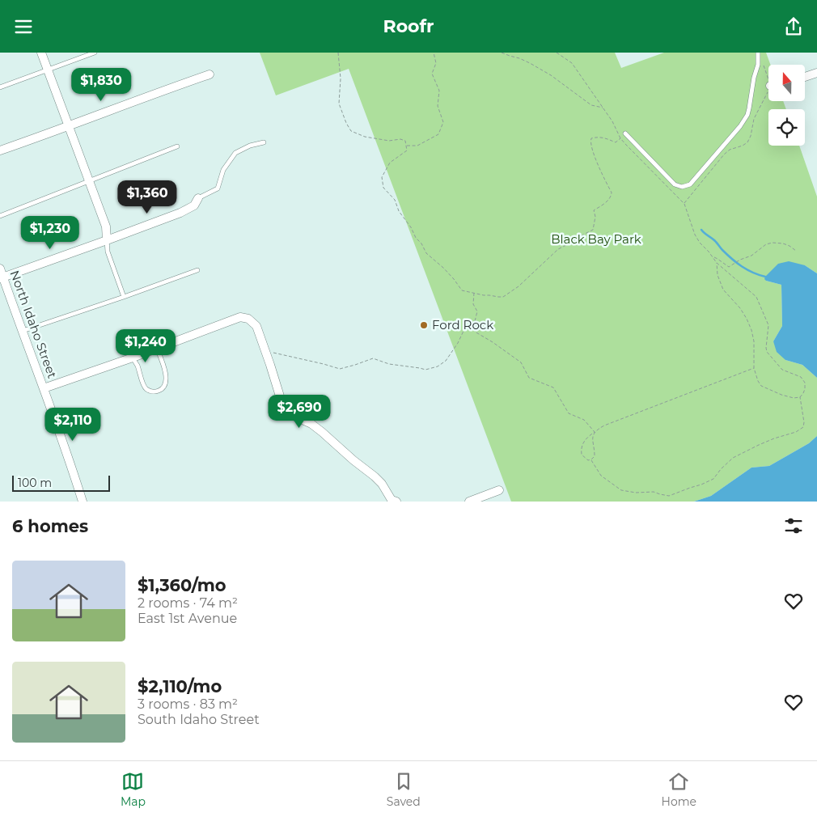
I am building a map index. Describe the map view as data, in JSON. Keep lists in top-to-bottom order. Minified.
{"streets":{"street":["North Idaho Street"]},"parks":["Black Bay Park"],"places":["Ford Rock"],"scale_bar":"100 m","north":"top","page":{"header":"Roofr","price":["$1,830","$1,360","$1,230","$1,240","$2,690","$2,110"],"scale":"100 m","heading":"6 homes","list":[{"name":"$1,360/mo","note":"2 rooms · 74 m² · East 1st Avenue"},{"name":"$2,110/mo","note":"3 rooms · 83 m² · South Idaho Street"}],"tabs":["Map","Saved","Home"]}}
